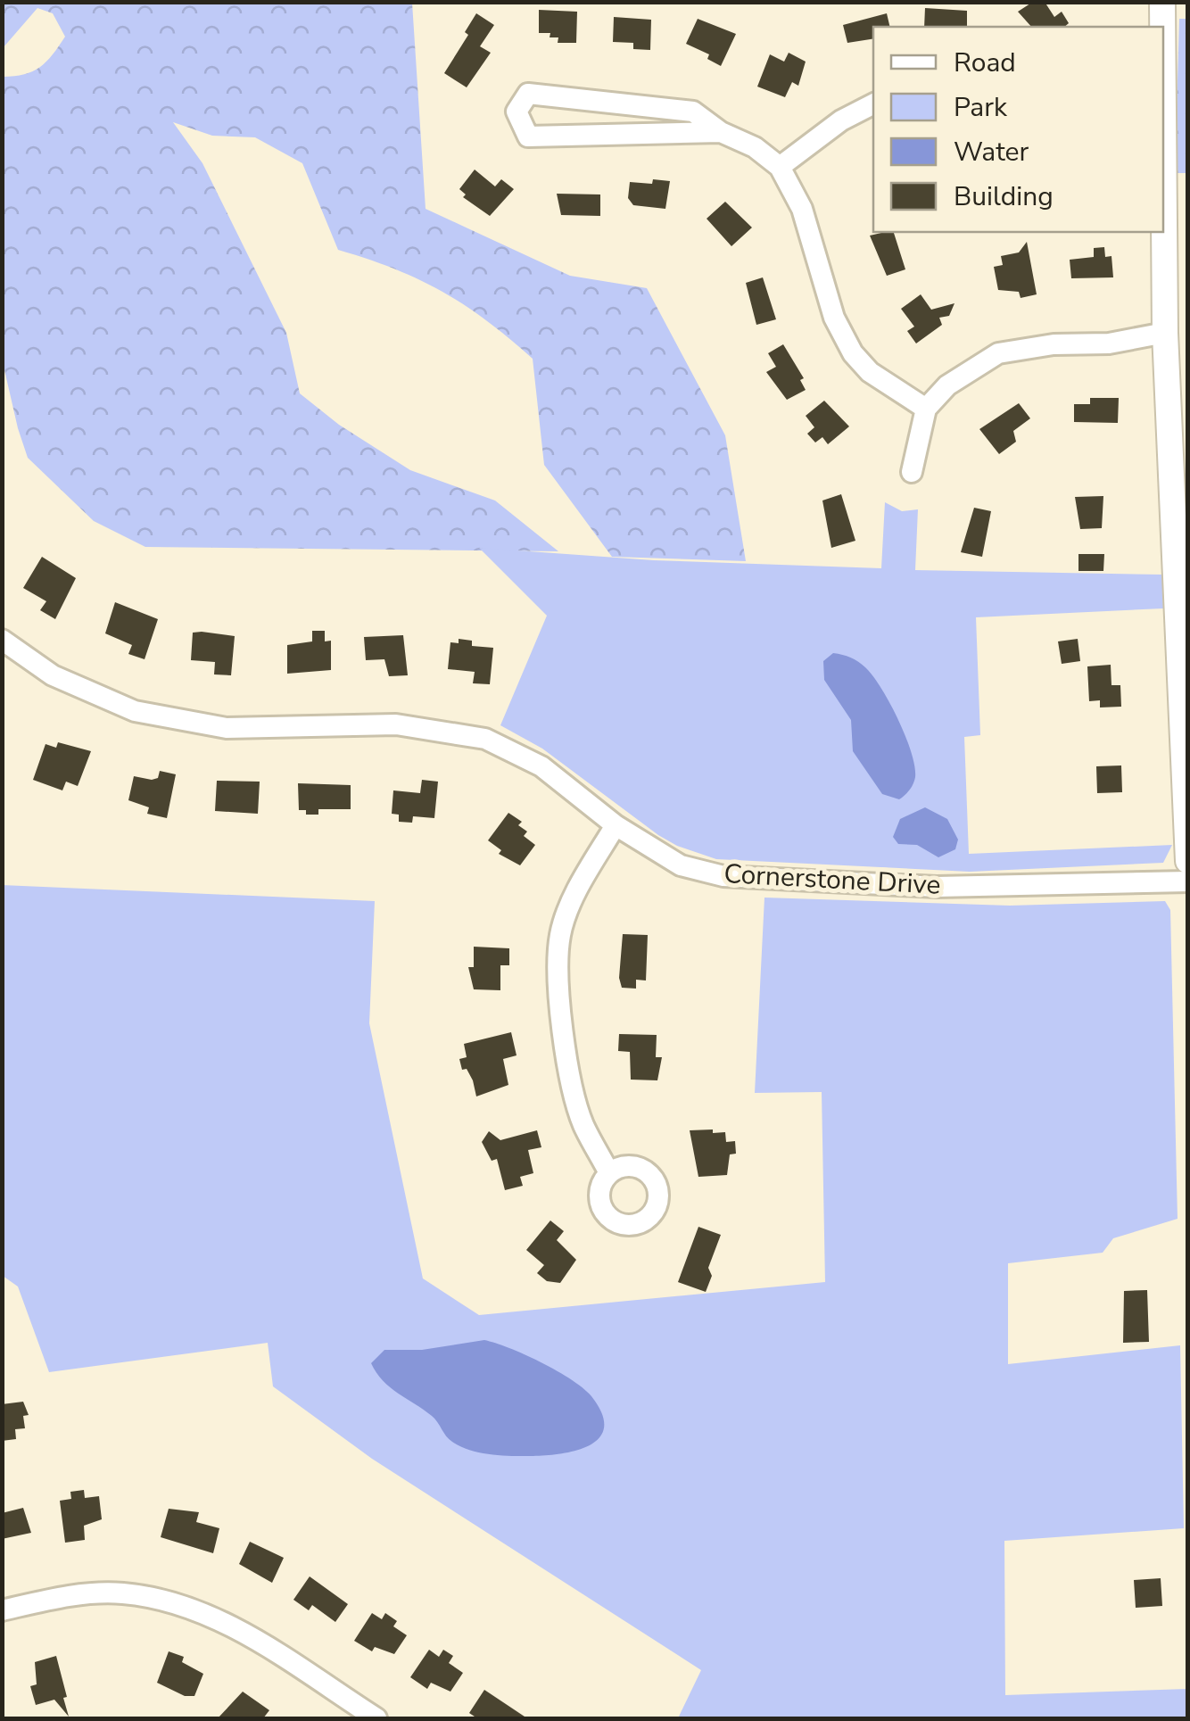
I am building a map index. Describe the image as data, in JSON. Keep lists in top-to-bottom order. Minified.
{"streets":{"street":["Cornerstone Drive"]},"legend":["Road","Park","Water","Building"]}
